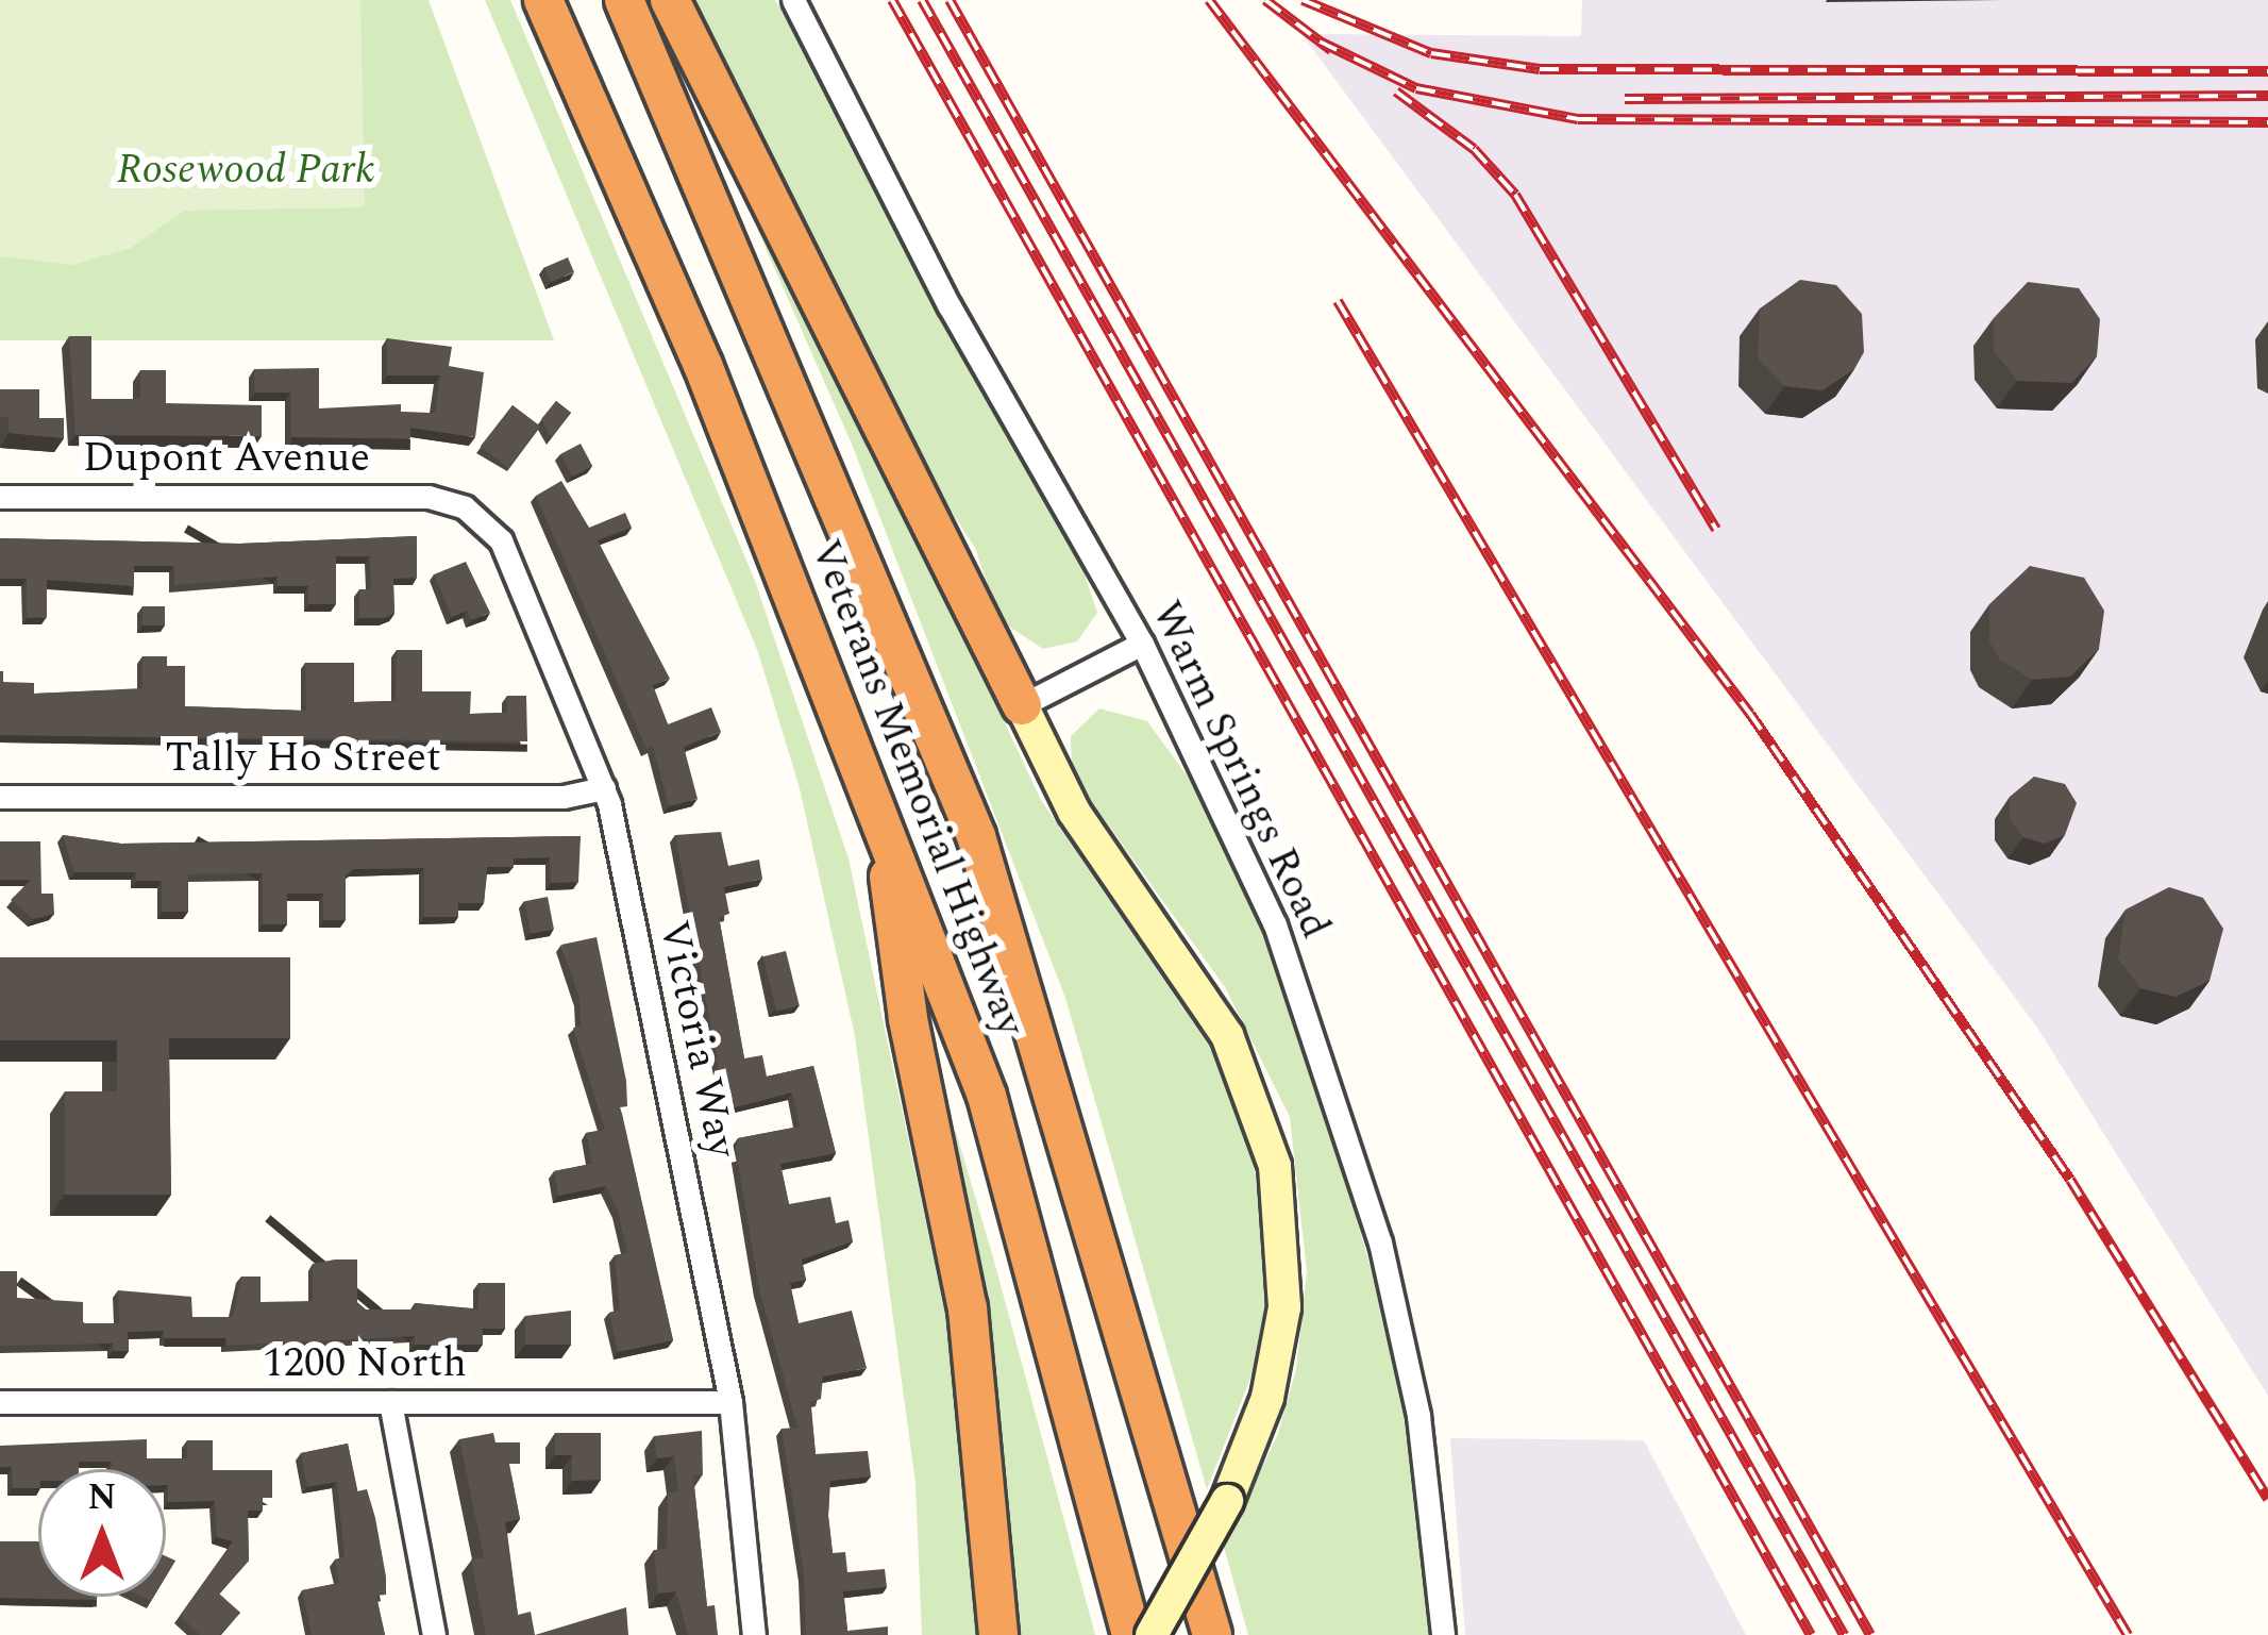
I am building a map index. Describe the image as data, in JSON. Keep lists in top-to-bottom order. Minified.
{"streets":{"highway":["Veterans Memorial Highway"],"street":["Dupont Avenue","Tally Ho Street","Warm Springs Road","Victoria Way","1200 North"]},"crossings":[["Dupont Avenue","Victoria Way"],["Tally Ho Street","Victoria Way"],["Victoria Way","1200 North"]],"parks":["Rosewood Park"],"north":"top"}
